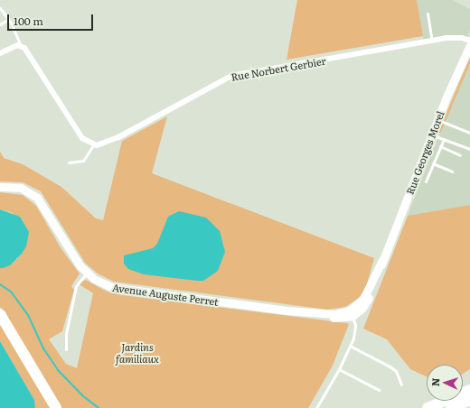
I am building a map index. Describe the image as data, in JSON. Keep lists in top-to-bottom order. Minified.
{"streets":{"street":["Rue Norbert Gerbier","Rue Georges Morel","Avenue Auguste Perret"]},"crossings":[["Rue Georges Morel","Avenue Auguste Perret"]],"parks":["Jardins familiaux"],"scale_bar":"100 m","north":"left"}
